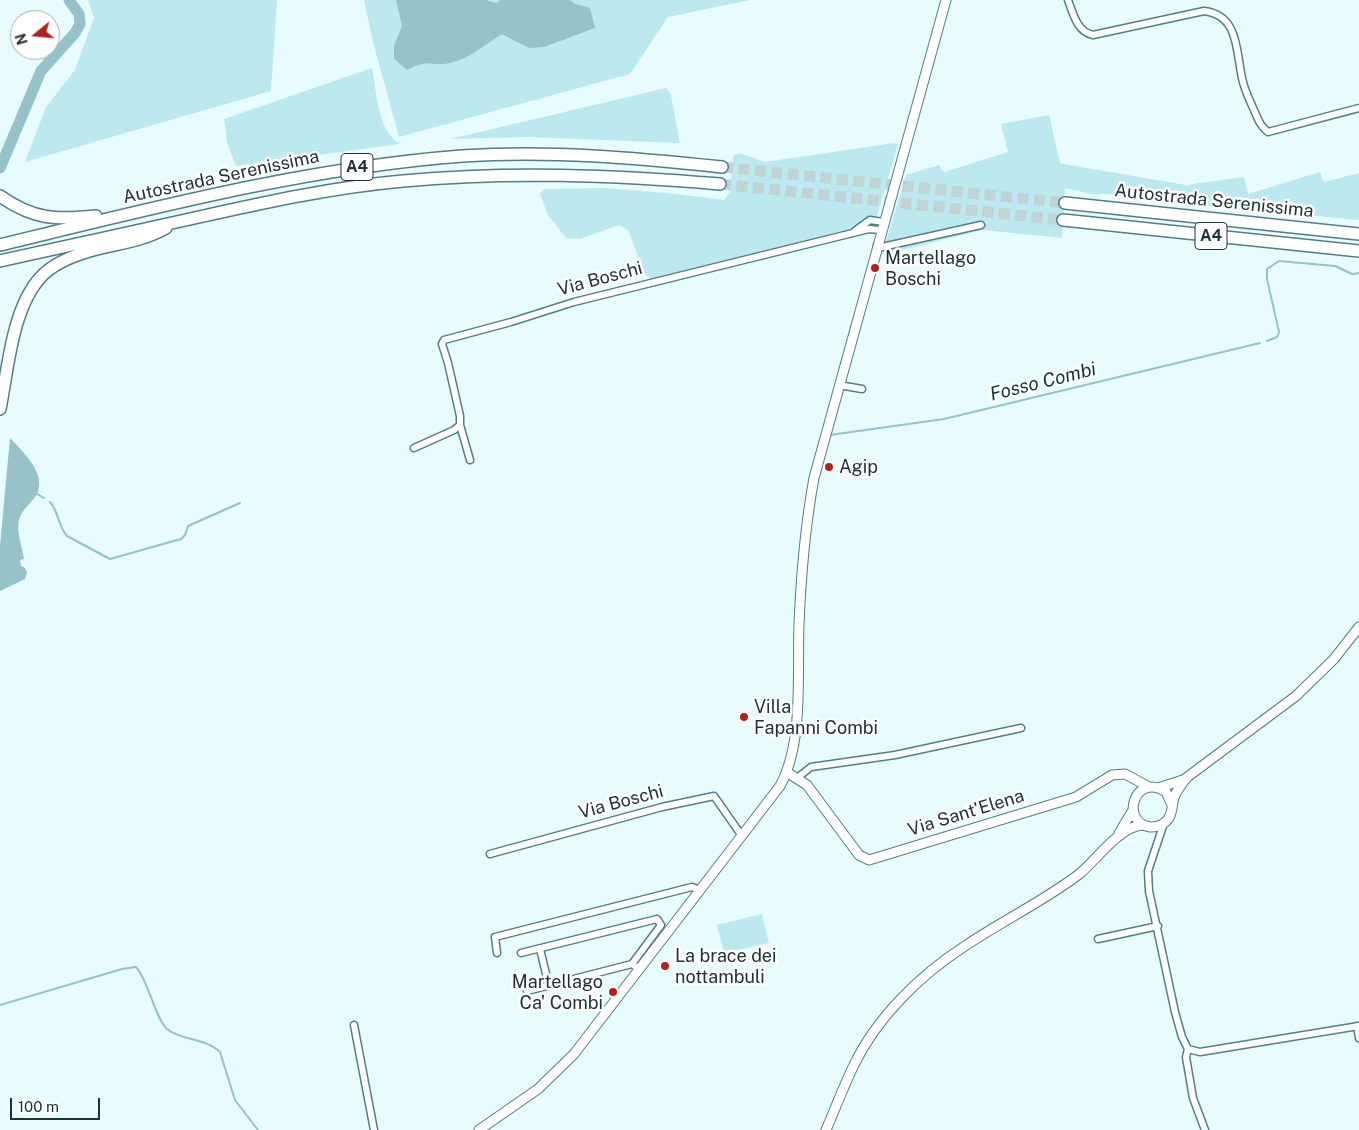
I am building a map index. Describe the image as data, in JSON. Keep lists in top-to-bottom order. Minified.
{"streets":{"highway":["A4","Autostrada Serenissima"],"main road":["Via Sant'Elena"],"street":["Via Boschi"]},"water":["Fosso Combi"],"places":["Martellago Boschi","Agip","Villa Fapanni Combi","La brace dei nottambuli","Martellago Ca' Combi"],"scale_bar":"100 m","north":"left"}
